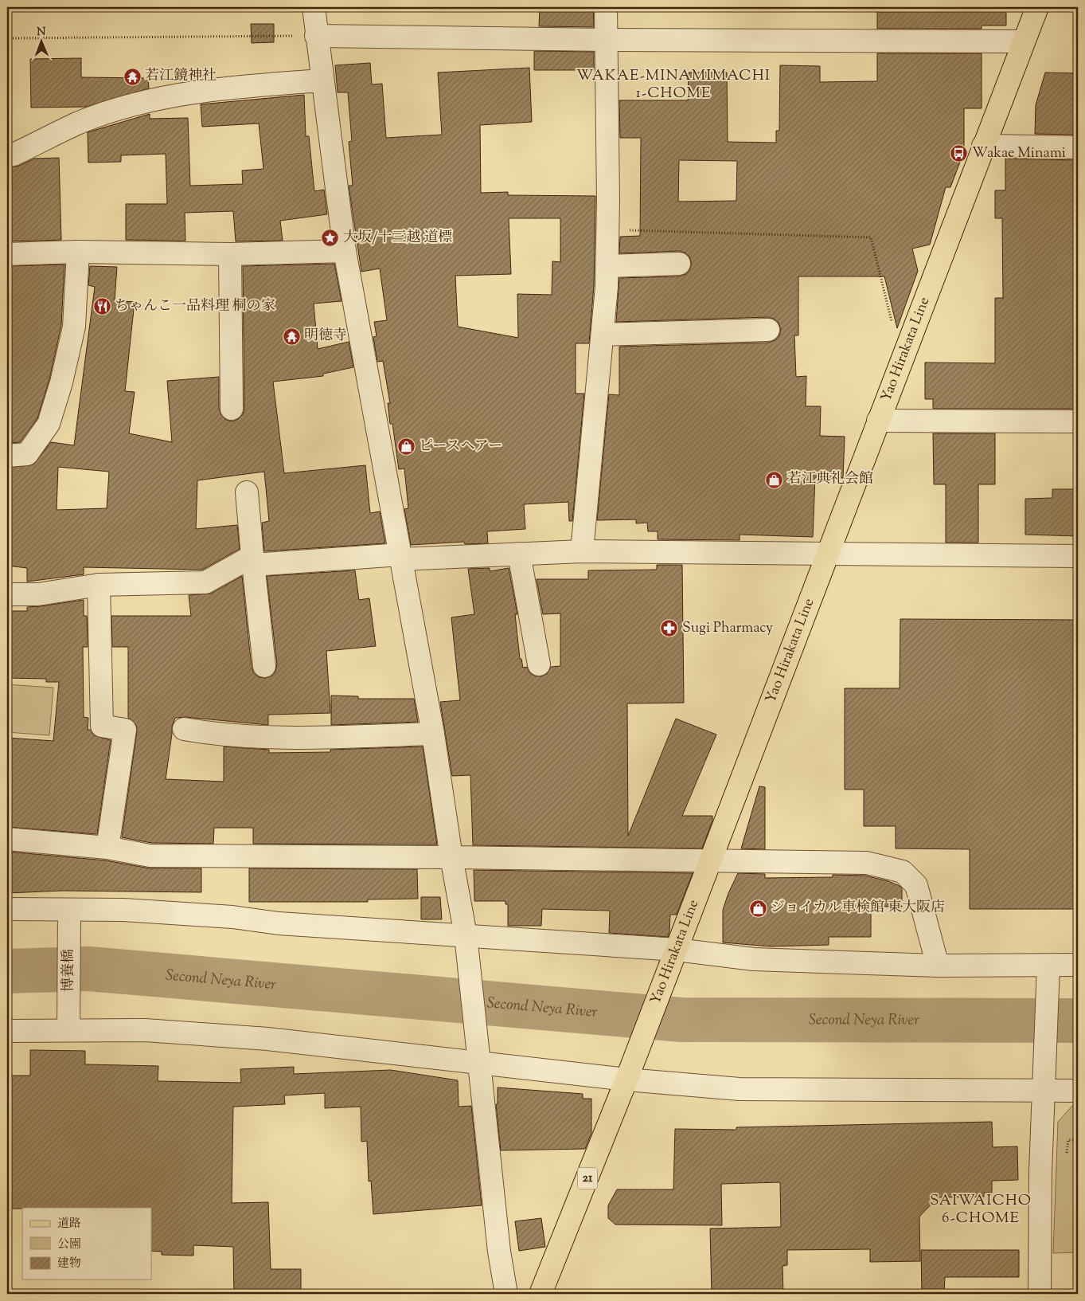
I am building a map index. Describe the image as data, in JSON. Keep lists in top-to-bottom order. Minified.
{"streets":{"main road":["Yao Hirakata Line","21"],"street":["博養橋"]},"districts":["WAKAE-MINAMIMACHI 1-CHOME","SAIWAICHO 6-CHOME"],"water":["Second Neya River"],"places":{"temple":["若江鏡神社","明徳寺"],"bus stop":["Wakae Minami"],"place":["大坂/十三越 道標"],"restaurant":["ちゃんこ一品料理 桐の家"],"shop":["ピースヘアー","若江典礼会館","ジョイカル車検館 東大阪店"],"pharmacy":["Sugi Pharmacy"]},"legend":["道路","公園","建物"],"north":"top"}
